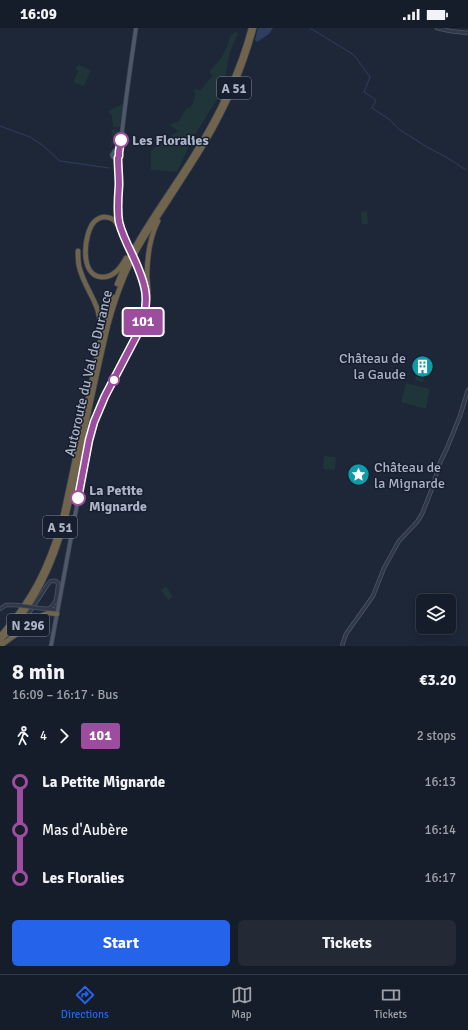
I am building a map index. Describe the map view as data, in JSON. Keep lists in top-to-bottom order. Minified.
{"streets":{"highway":["A 51","Autoroute du Val de Durance","N 296"]},"places":{"other":["Les Floralies","La Petite Mignarde"],"building":["Château de la Gaude"],"place":["Château de la Mignarde"]},"lines":["bus line 101"],"page":{"status":"16:09","on_map":"101","heading":["8 min","16:09 – 16:17 · Bus","€3.20"],"legs":["4","101","2 stops"],"list":[{"name":"La Petite Mignarde","value":"16:13"},{"name":"Mas d'Aubère","value":"16:14"},{"name":"Les Floralies","value":"16:17"}],"buttons":["Start","Tickets"],"tabs":["Directions","Map","Tickets"]}}
